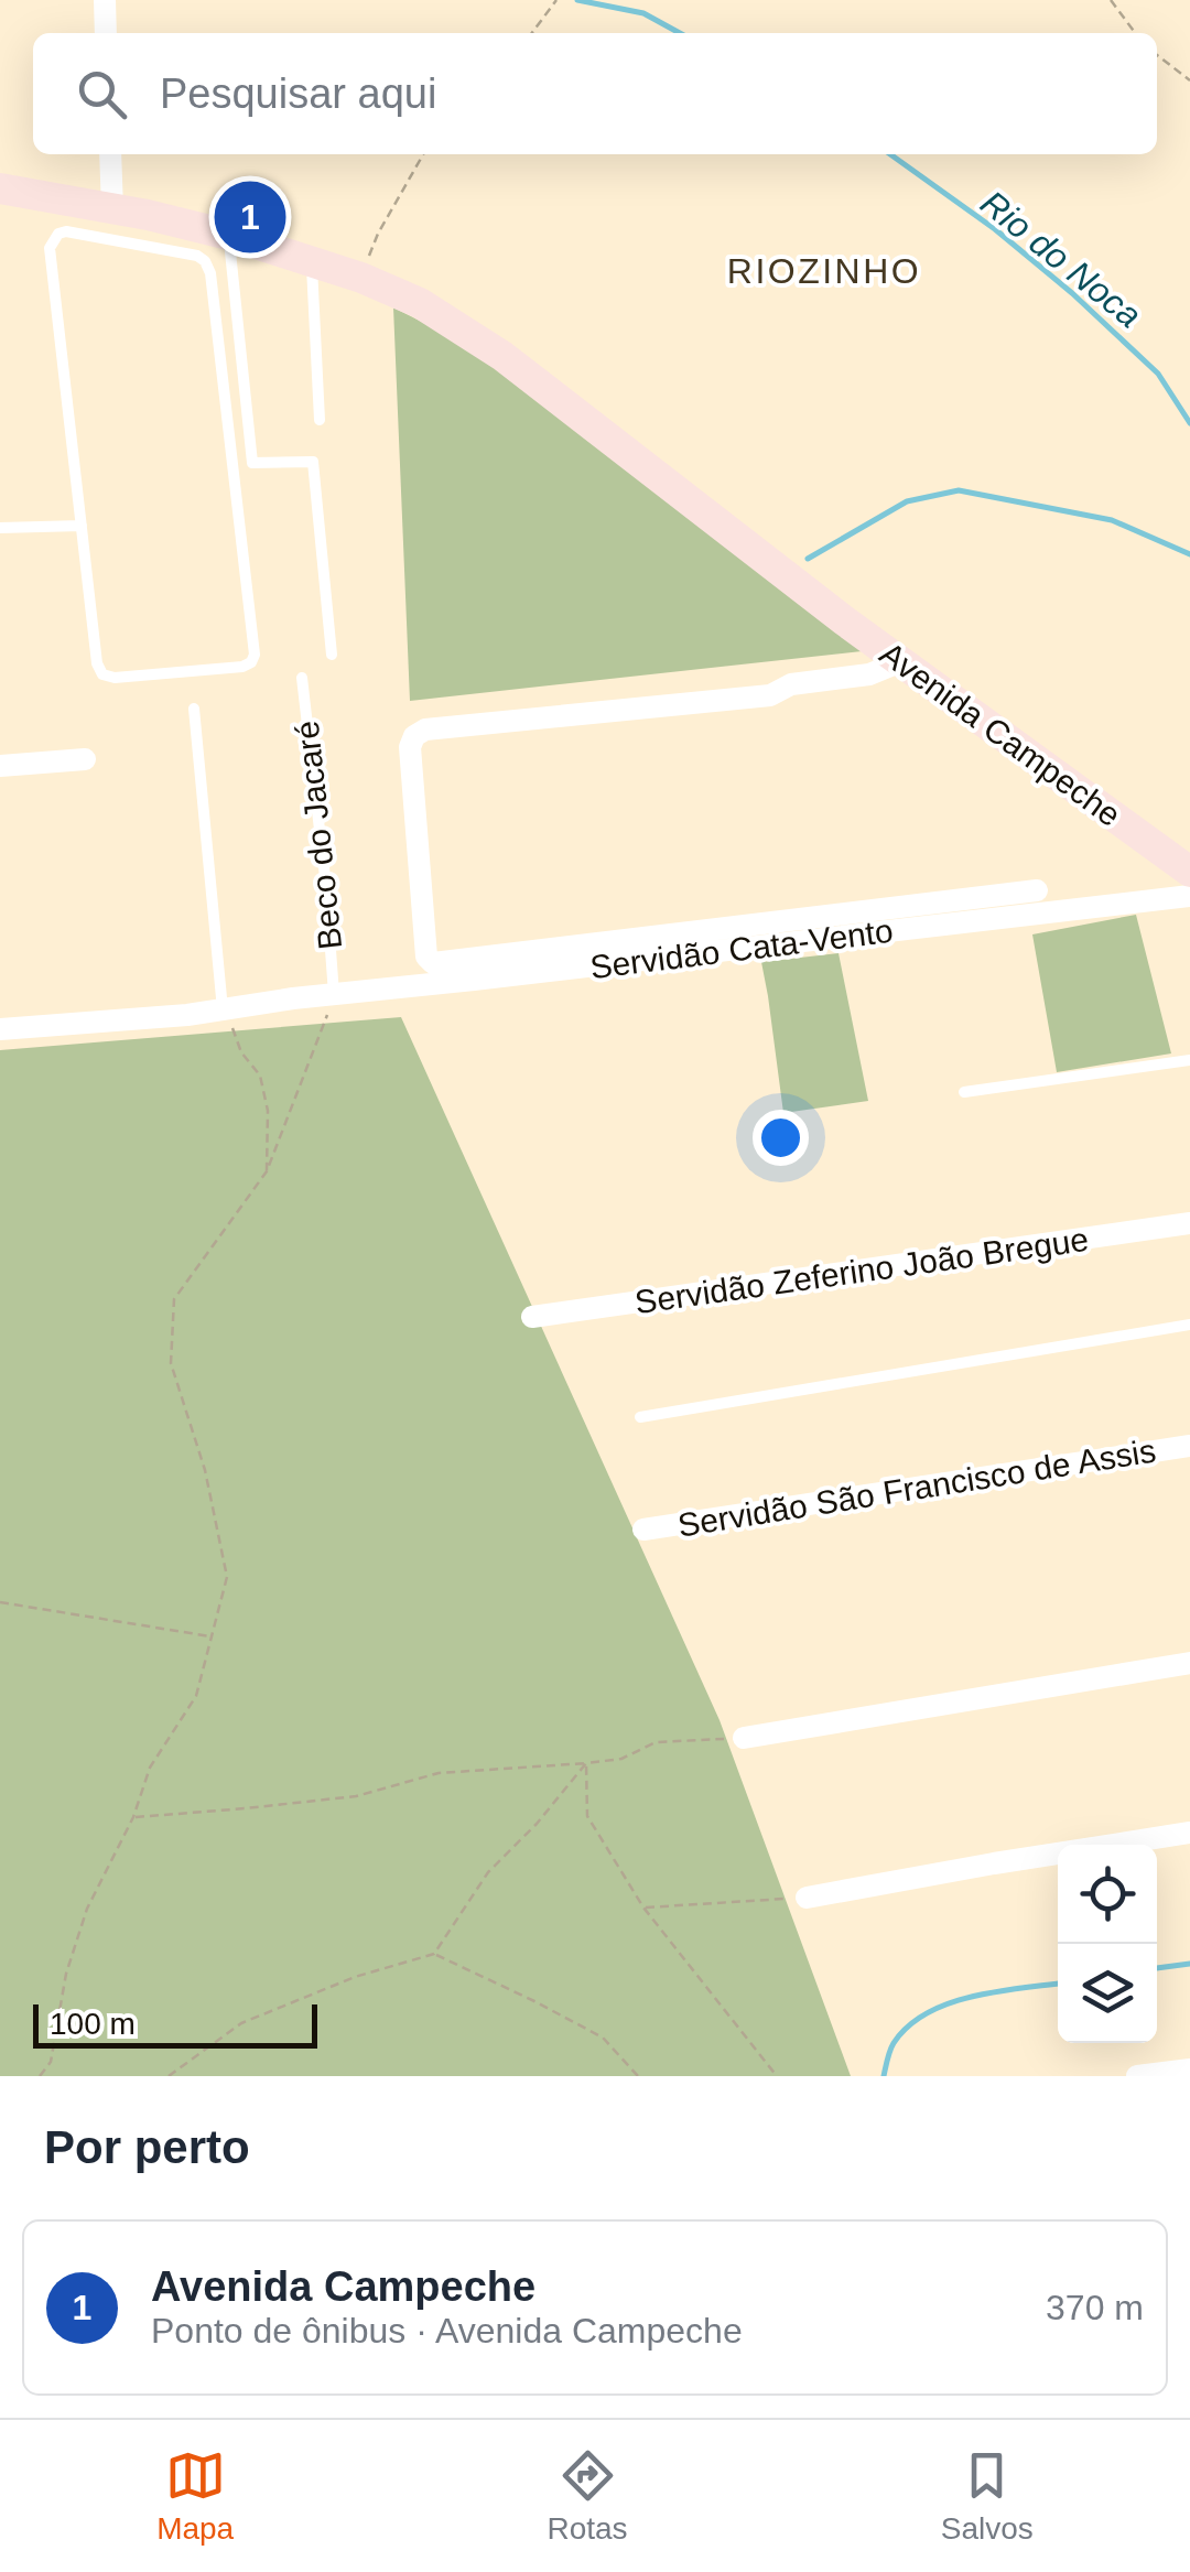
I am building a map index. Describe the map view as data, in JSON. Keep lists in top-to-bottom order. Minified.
{"streets":{"main road":["Avenida Campeche"],"street":["Servidão Cata-Vento","Servidão Zeferino João Bregue","Servidão São Francisco de Assis"],"lane":["Beco do Jacaré"]},"crossings":[["Beco do Jacaré","Servidão Cata-Vento"]],"districts":["RIOZINHO"],"water":["Rio do Noca"],"scale_bar":"100 m","page":{"search":"Pesquisar aqui","pins":"1","scale":"100 m","heading":"Por perto","list":[{"mark":"1","name":"Avenida Campeche","note":"Ponto de ônibus · Avenida Campeche","value":"370 m"}],"nav":["Mapa","Rotas","Salvos"]}}
